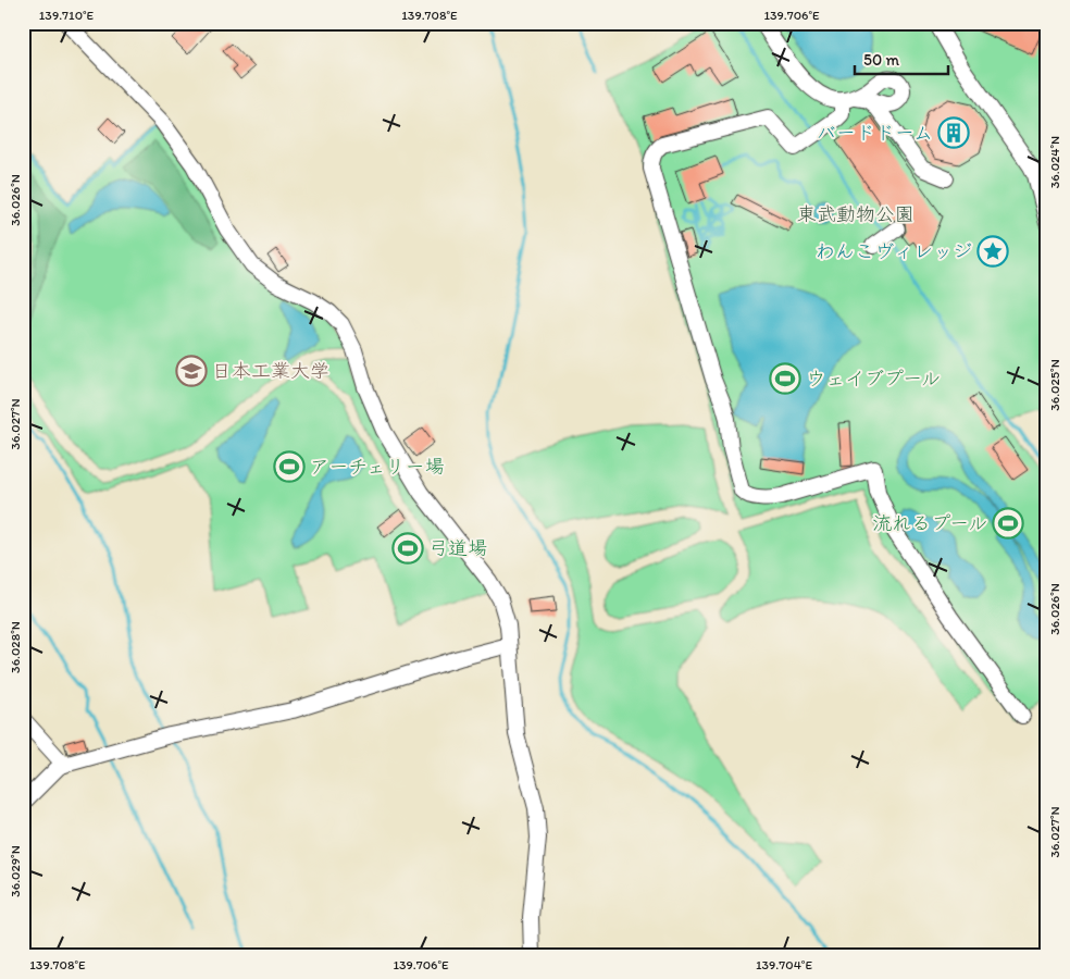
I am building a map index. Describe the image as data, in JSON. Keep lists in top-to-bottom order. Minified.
{"parks":["東武動物公園"],"places":{"building":["バードドーム"],"place":["わんこヴィレッジ"],"school or university":["日本工業大学"],"sports":["ウェイブプール","アーチェリー場","流れるプール","弓道場"]},"scale_bar":"50 m","coordinates":["139.710°E","139.708°E","139.706°E","36.024°N","36.026°N","36.025°N","36.027°N","36.028°N","36.029°N","139.704°E"]}
